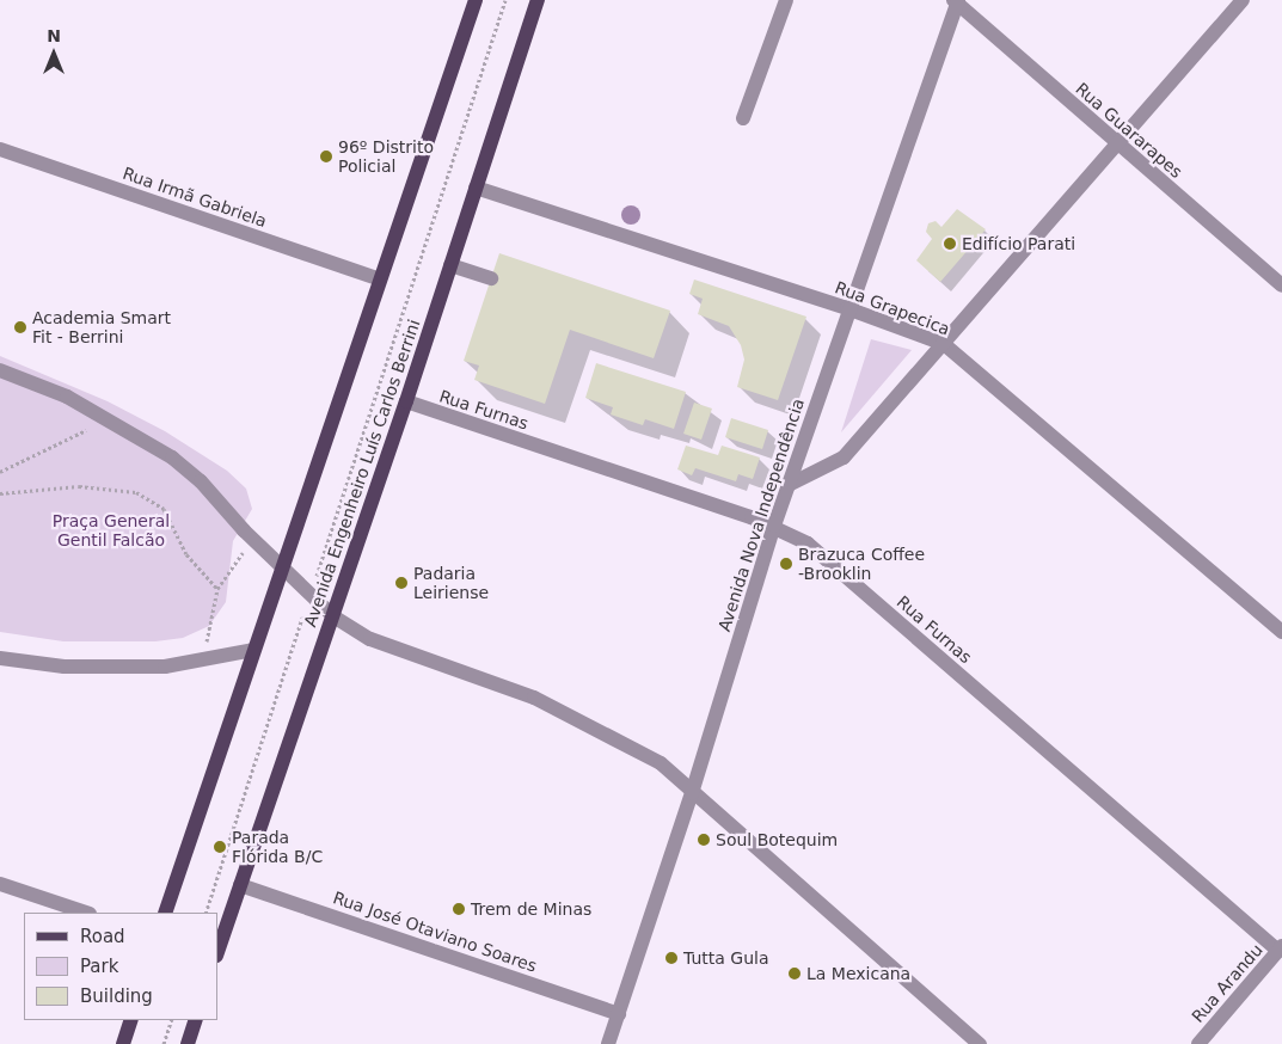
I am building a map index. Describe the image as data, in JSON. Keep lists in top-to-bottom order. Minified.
{"streets":{"main road":["Avenida Engenheiro Luís Carlos Berrini"],"street":["Rua Guararapes","Rua Irmã Gabriela","Rua Grapecica","Rua Furnas","Avenida Nova Independência","Rua José Otaviano Soares","Rua Arandu"]},"crossings":[["Rua Guararapes","Avenida Nova Independência"],["Rua Grapecica","Avenida Engenheiro Luís Carlos Berrini"],["Rua Grapecica","Avenida Nova Independência"],["Rua Furnas","Avenida Engenheiro Luís Carlos Berrini"],["Rua Furnas","Avenida Nova Independência"],["Rua Furnas","Rua Arandu"],["Avenida Engenheiro Luís Carlos Berrini","Rua José Otaviano Soares"],["Avenida Nova Independência","Rua José Otaviano Soares"]],"parks":["Praça General Gentil Falcão"],"places":["96º Distrito Policial","Edifício Parati","Academia Smart Fit - Berrini","Brazuca Coffee -Brooklin","Padaria Leiriense","Soul Botequim","Parada Flórida B/C","Trem de Minas","Tutta Gula","La Mexicana"],"legend":["Road","Park","Building"],"north":"top"}
